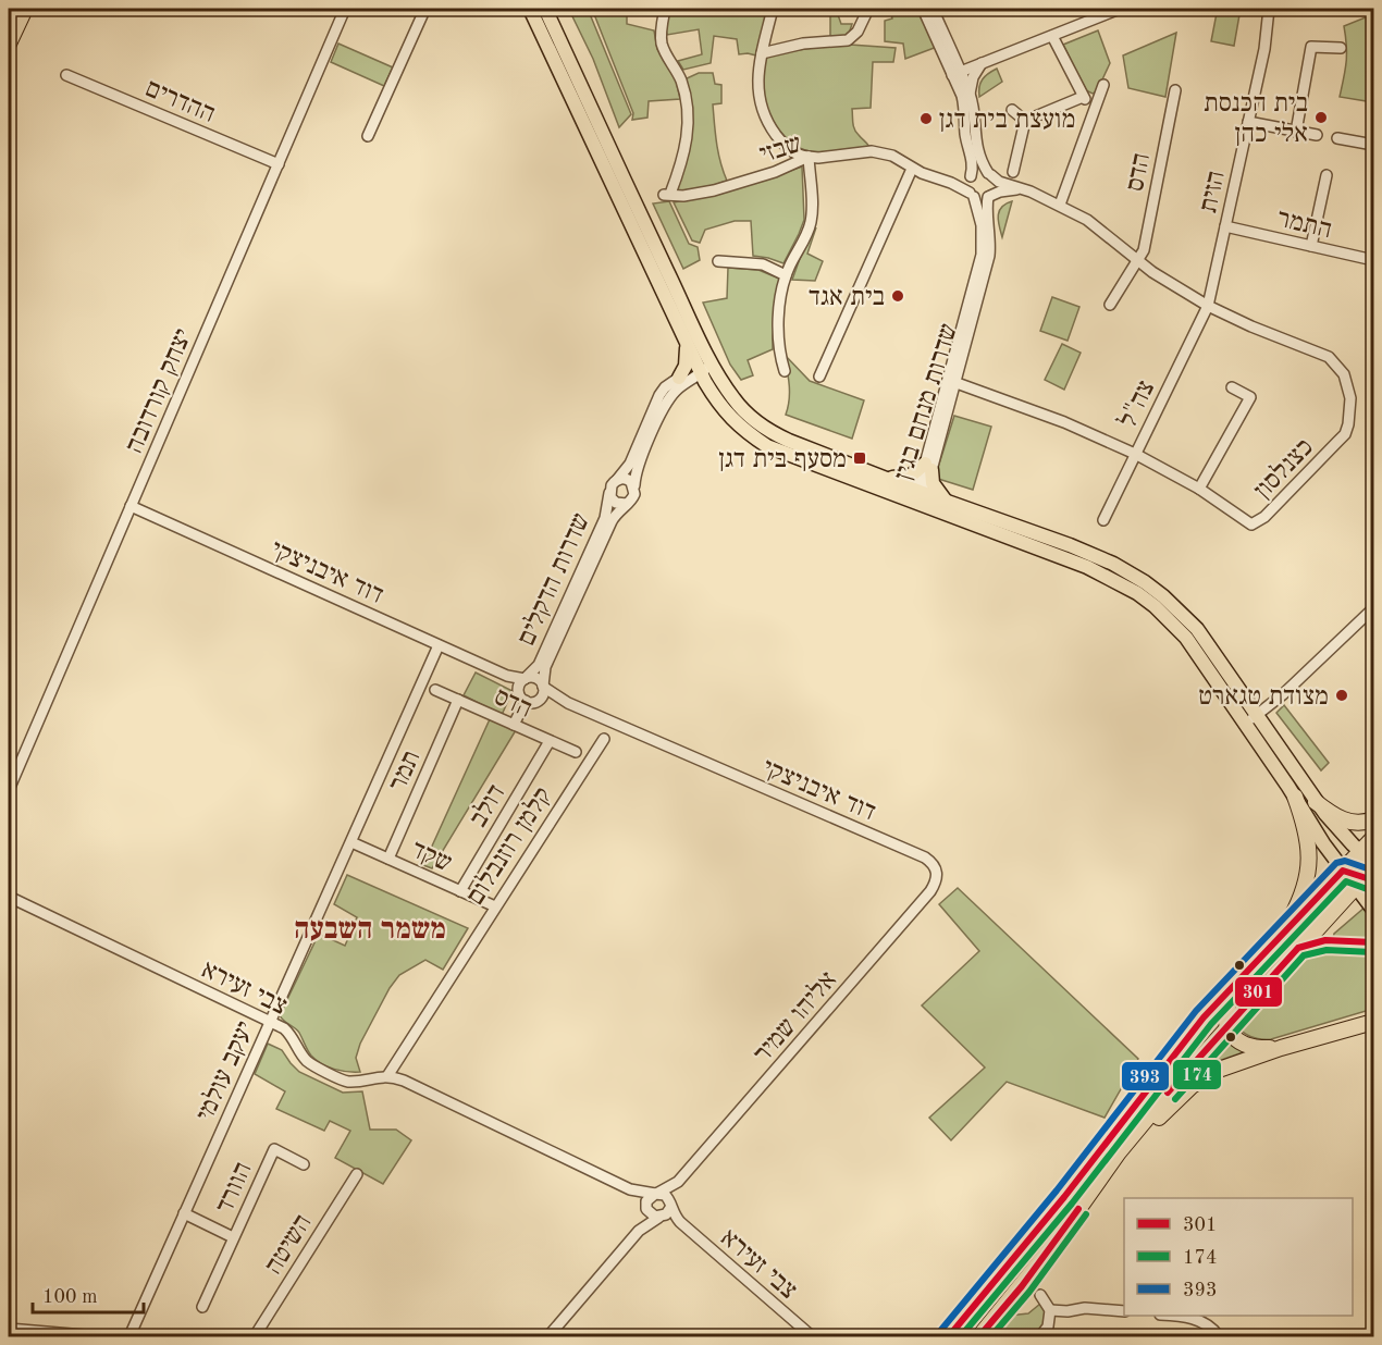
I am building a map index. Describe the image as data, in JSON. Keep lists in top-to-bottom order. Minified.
{"streets":{"street":["ההדרים","שבזי","הדס","הזית","התמר","יצחק קורדובה","שדרות מנחם בגין","צה\"ל","כצנלסון","דוד איבניצקי","שדרות הדקלים","תמר","דולב","קלמן רוזנבלום","שקד","צבי זעירא","אליהו שמיר","יעקב עולמי","הוורד","השיטה"]},"crossings":[["ההדרים","יצחק קורדובה"],["שבזי","שדרות מנחם בגין"],["הדס","תמר"],["הדס","דולב"],["הזית","התמר"],["הזית","צה\"ל"],["הזית","כצנלסון"],["יצחק קורדובה","דוד איבניצקי"],["שדרות מנחם בגין","כצנלסון"],["צה\"ל","כצנלסון"],["דוד איבניצקי","שדרות הדקלים"],["דוד איבניצקי","אליהו שמיר"],["דוד איבניצקי","יעקב עולמי"],["תמר","שקד"],["דולב","שקד"],["קלמן רוזנבלום","שקד"],["קלמן רוזנבלום","צבי זעירא"],["שקד","יעקב עולמי"],["צבי זעירא","אליהו שמיר"],["צבי זעירא","יעקב עולמי"],["יעקב עולמי","הוורד"]],"districts":["משמר השבעה"],"places":{"other":["בית הכנסת אלי כהן","מועצת בית דגן","בית אגד","מצודת טגארט"],"transit":["מסעף בית דגן"]},"lines":["transit line 393","transit line 301","transit line 174"],"legend":["301","174","393"],"scale_bar":"100 m"}
